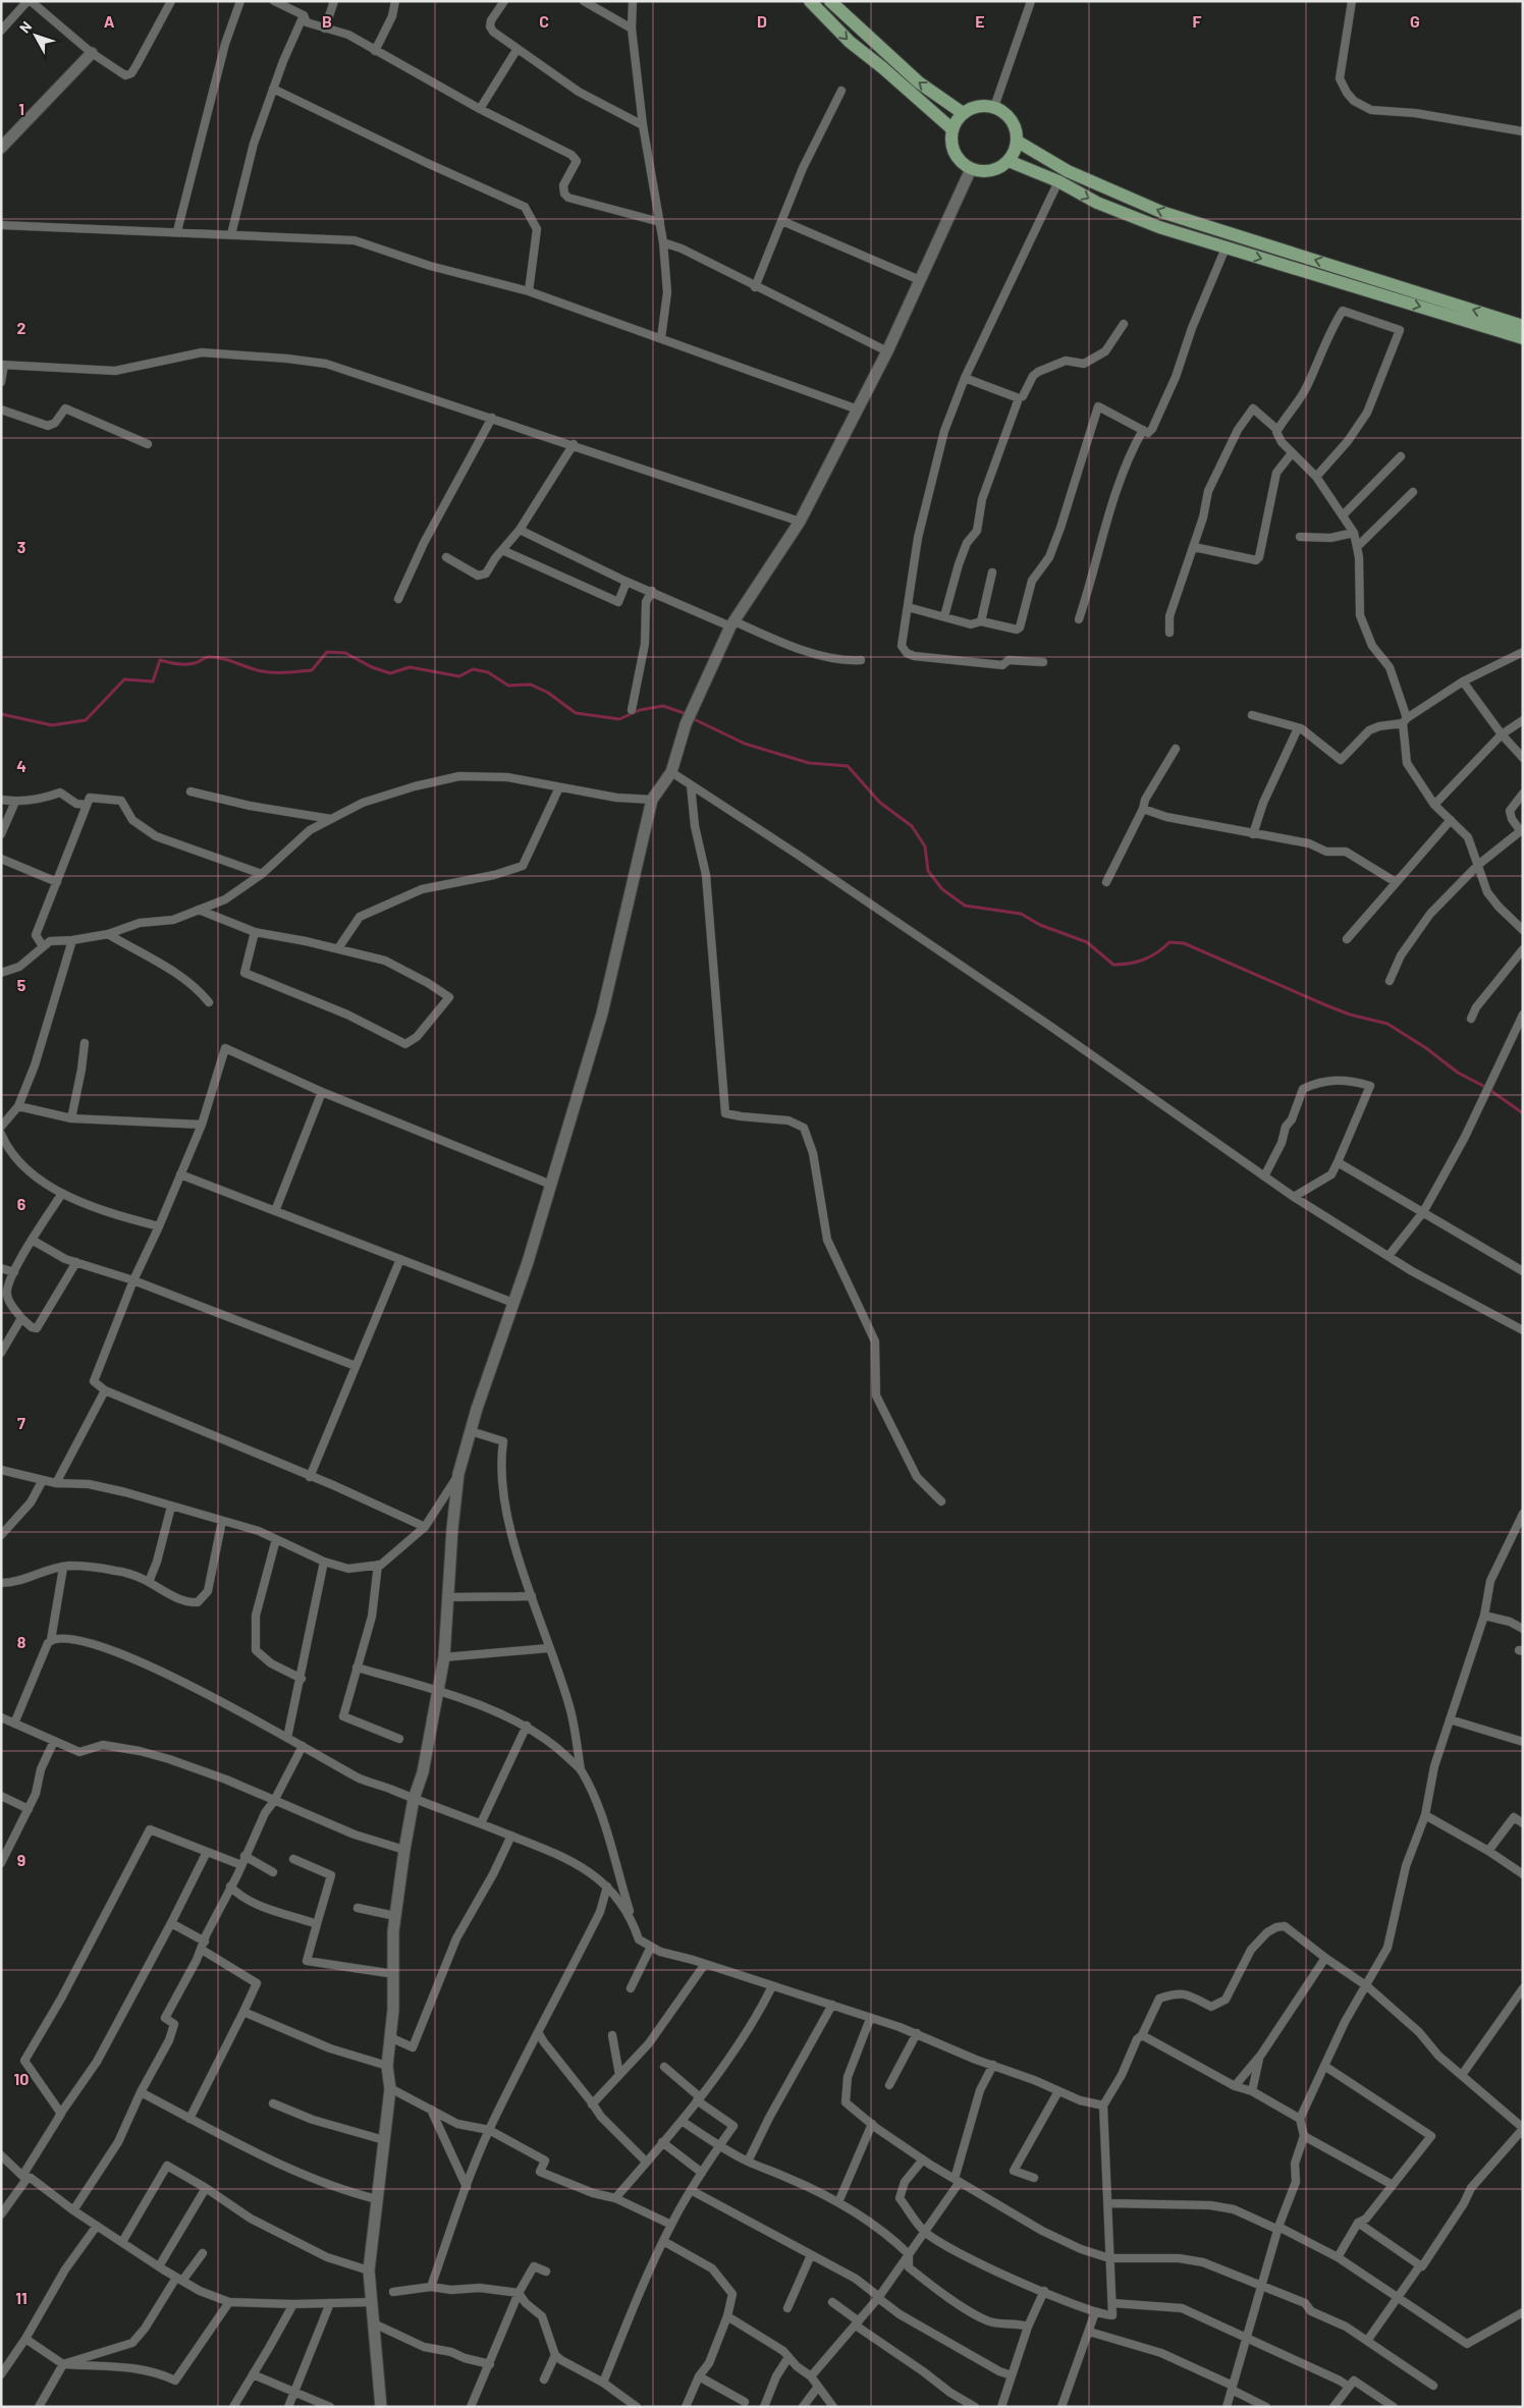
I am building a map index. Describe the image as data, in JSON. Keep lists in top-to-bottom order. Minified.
{"north":"top left","grid":{"columns":["A","B","C","D","E","F","G"],"rows":["1","2","3","4","5","6","7","8","9","10","11"]}}
